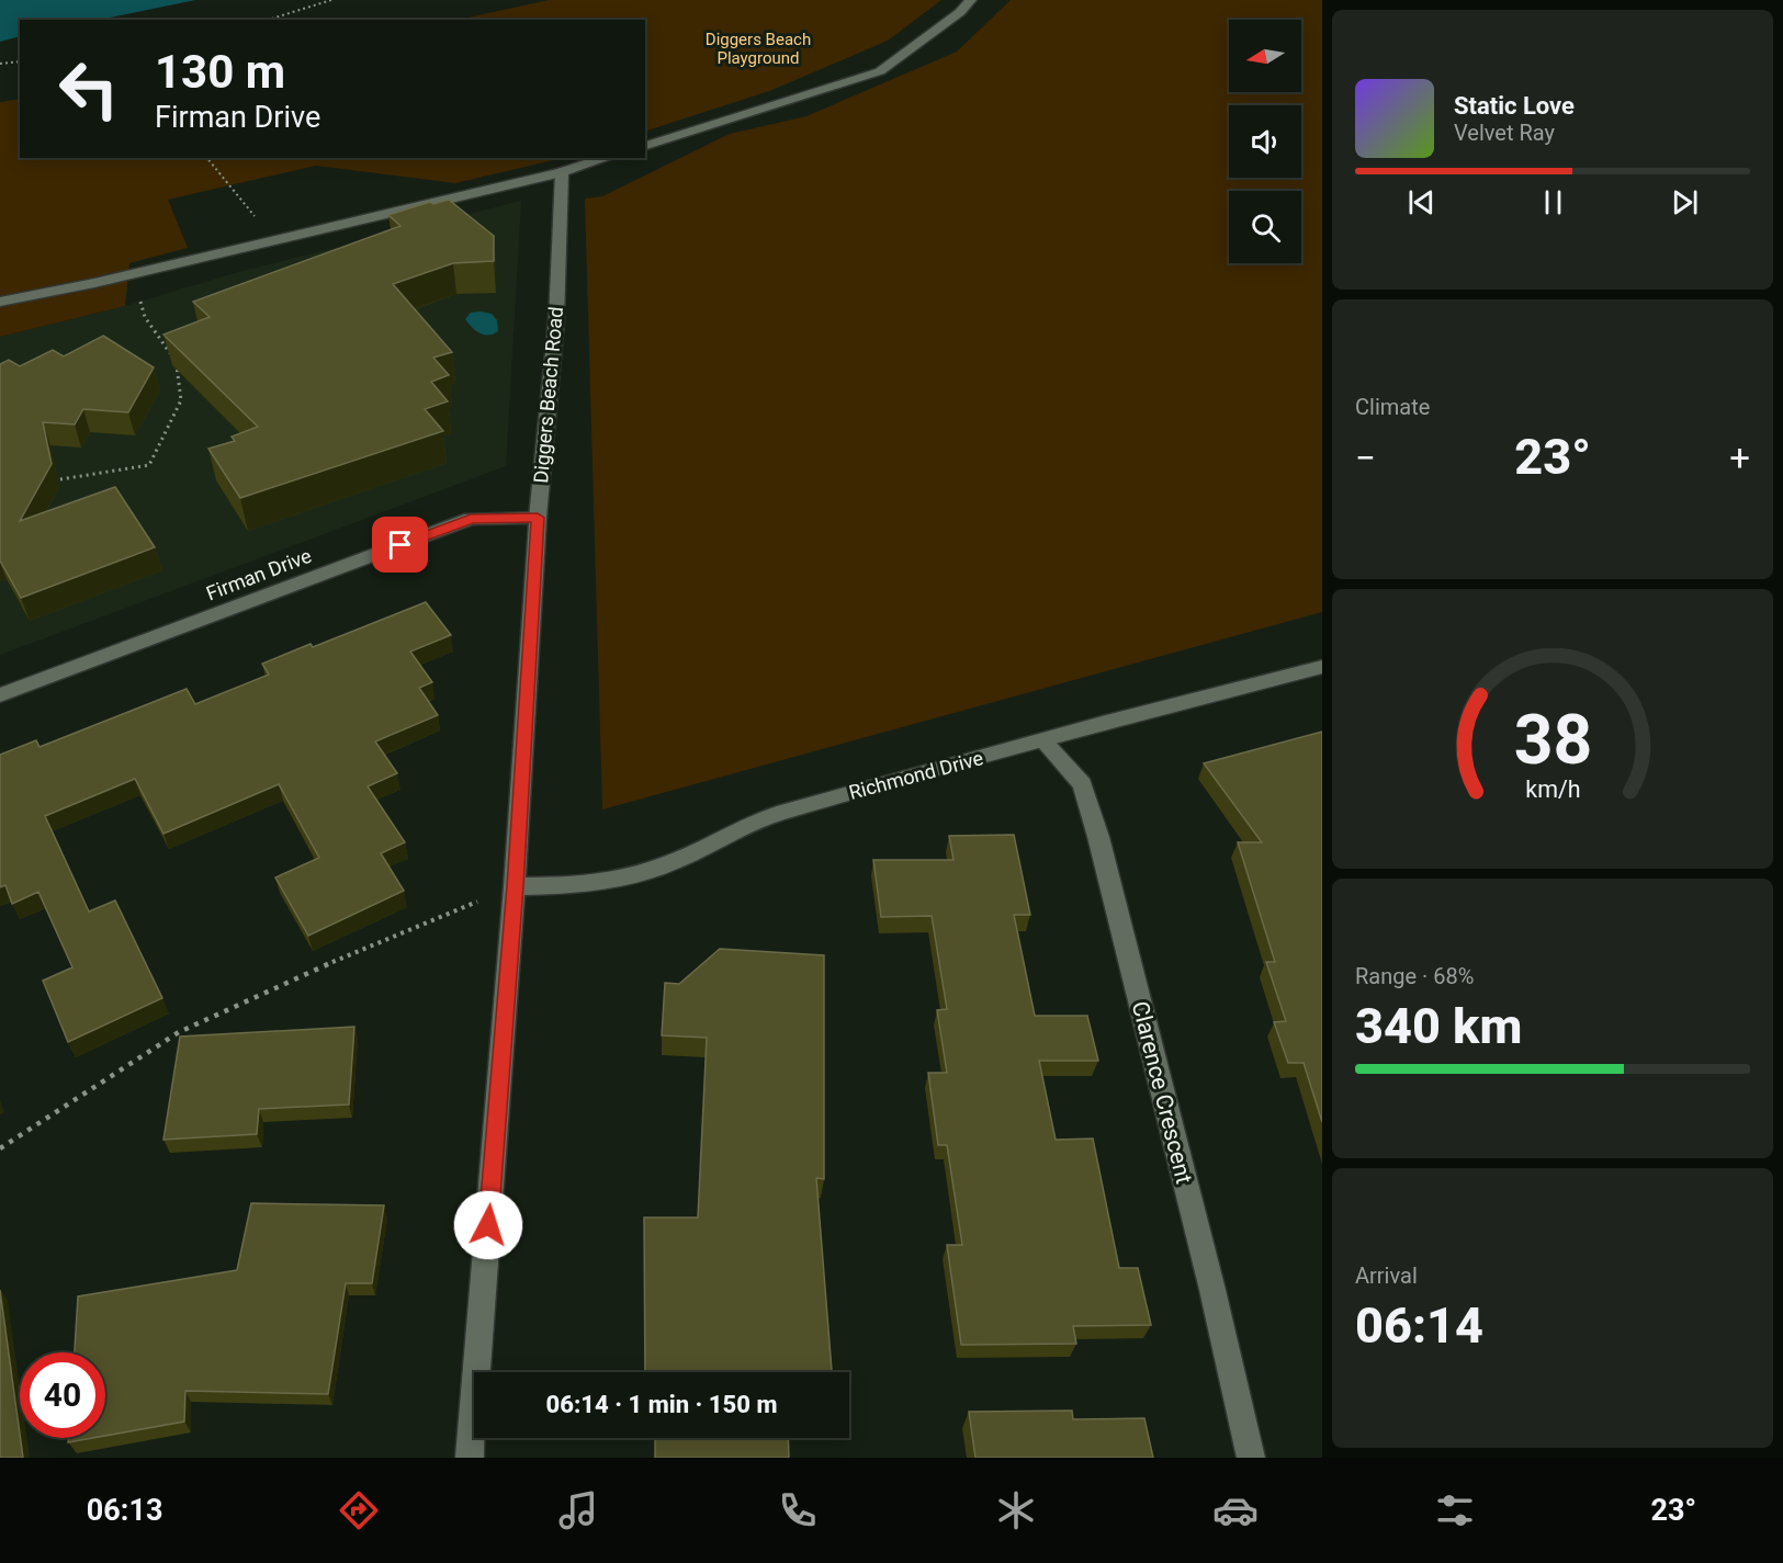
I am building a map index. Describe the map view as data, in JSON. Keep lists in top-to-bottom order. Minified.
{"streets":{"street":["Diggers Beach Road","Firman Drive","Richmond Drive","Clarence Crescent"]},"crossings":[["Diggers Beach Road","Firman Drive"],["Diggers Beach Road","Richmond Drive"],["Richmond Drive","Clarence Crescent"]],"parks":["Diggers Beach Playground"],"north":"left","page":{"turn":["130 m","Firman Drive"],"song":["Static Love","Velvet Ray"],"tile":["Climate",["Range · 68%","340 km"],["Arrival","06:14"]],"heat":["−","23°","+"],"limit":"40","trip":"06:14 · 1 min · 150 m","tabs":["06:13","23°"],"gauge":["38","km/h"]}}
